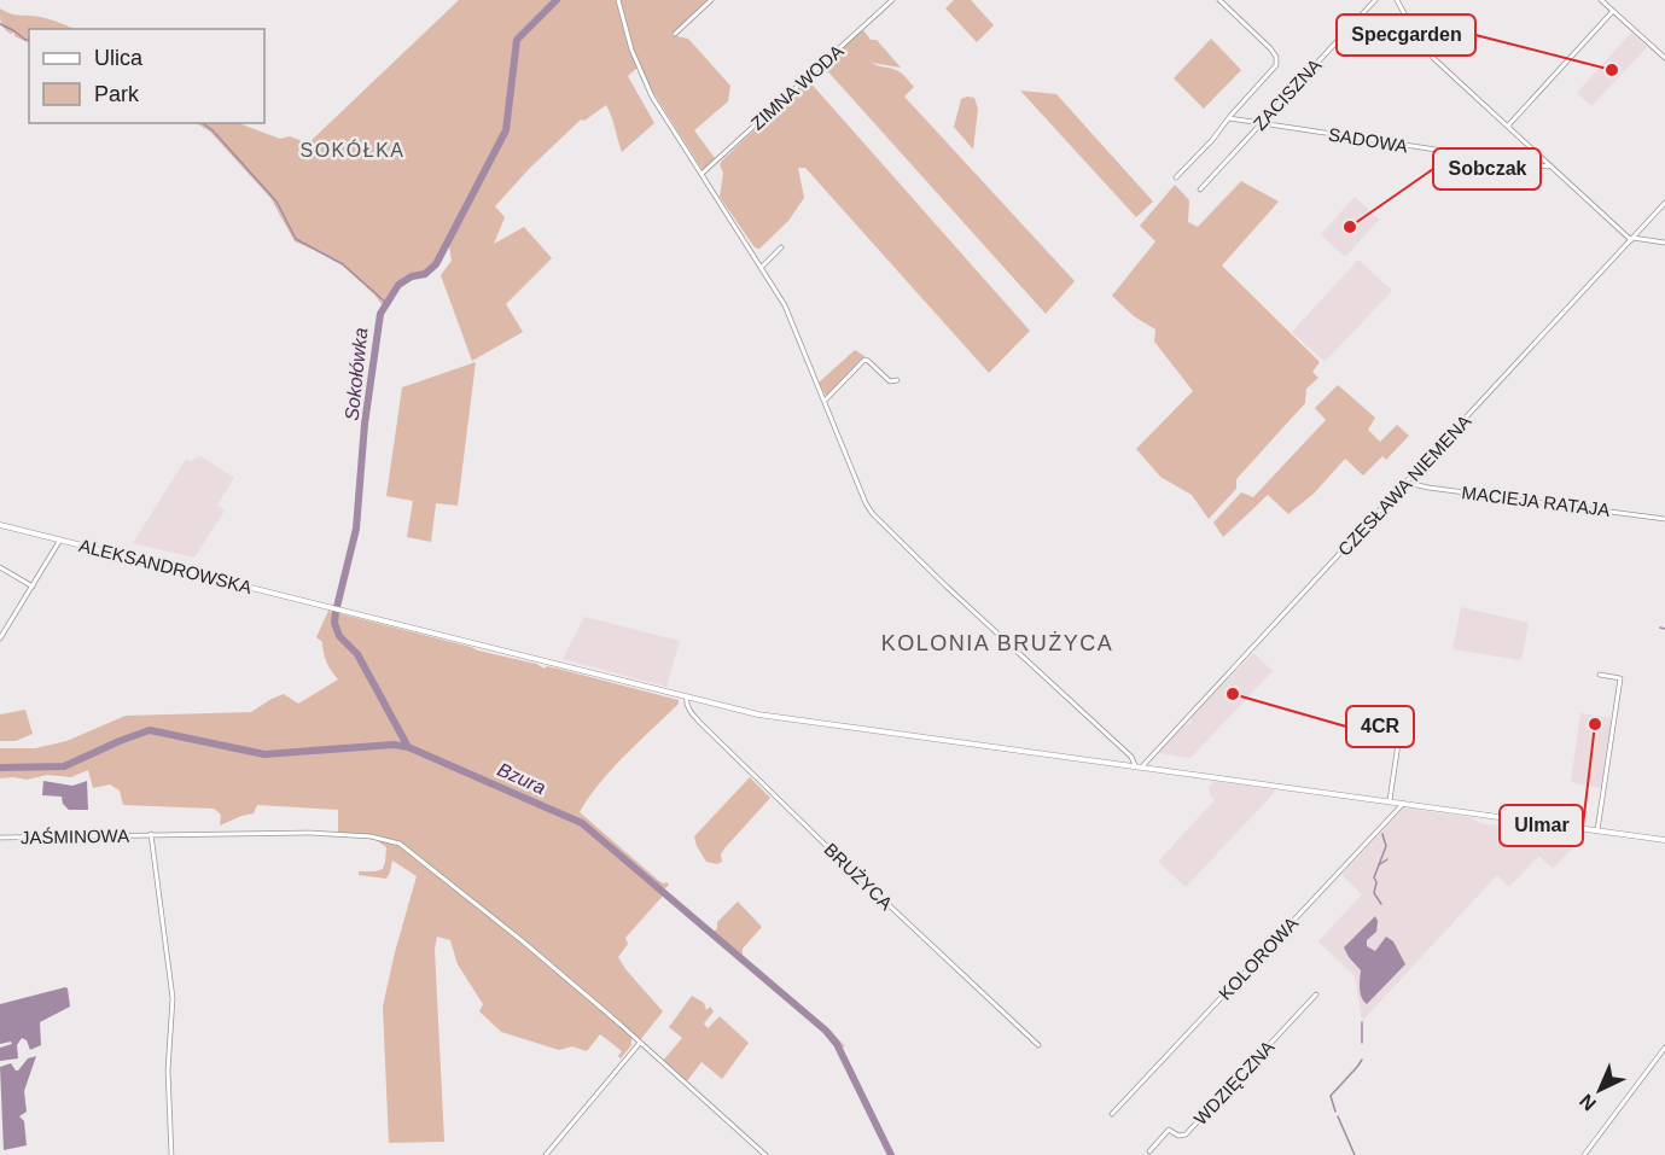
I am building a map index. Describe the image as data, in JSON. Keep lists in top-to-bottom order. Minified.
{"streets":{"main road":["ALEKSANDROWSKA"],"street":["ZIMNA WODA","ZACISZNA","SADOWA","CZESŁAWA NIEMENA","MACIEJA RATAJA","JAŚMINOWA","BRUŻYCA","KOLOROWA","WDZIĘCZNA"]},"crossings":[["ZACISZNA","SADOWA"],["CZESŁAWA NIEMENA","MACIEJA RATAJA"],["CZESŁAWA NIEMENA","ALEKSANDROWSKA"],["ALEKSANDROWSKA","BRUŻYCA"],["ALEKSANDROWSKA","KOLOROWA"]],"districts":["SOKÓŁKA","KOLONIA BRUŻYCA"],"water":["Sokołówka","Bzura"],"places":["Specgarden","Sobczak","4CR","Ulmar"],"legend":["Ulica","Park"],"north":"bottom left"}
